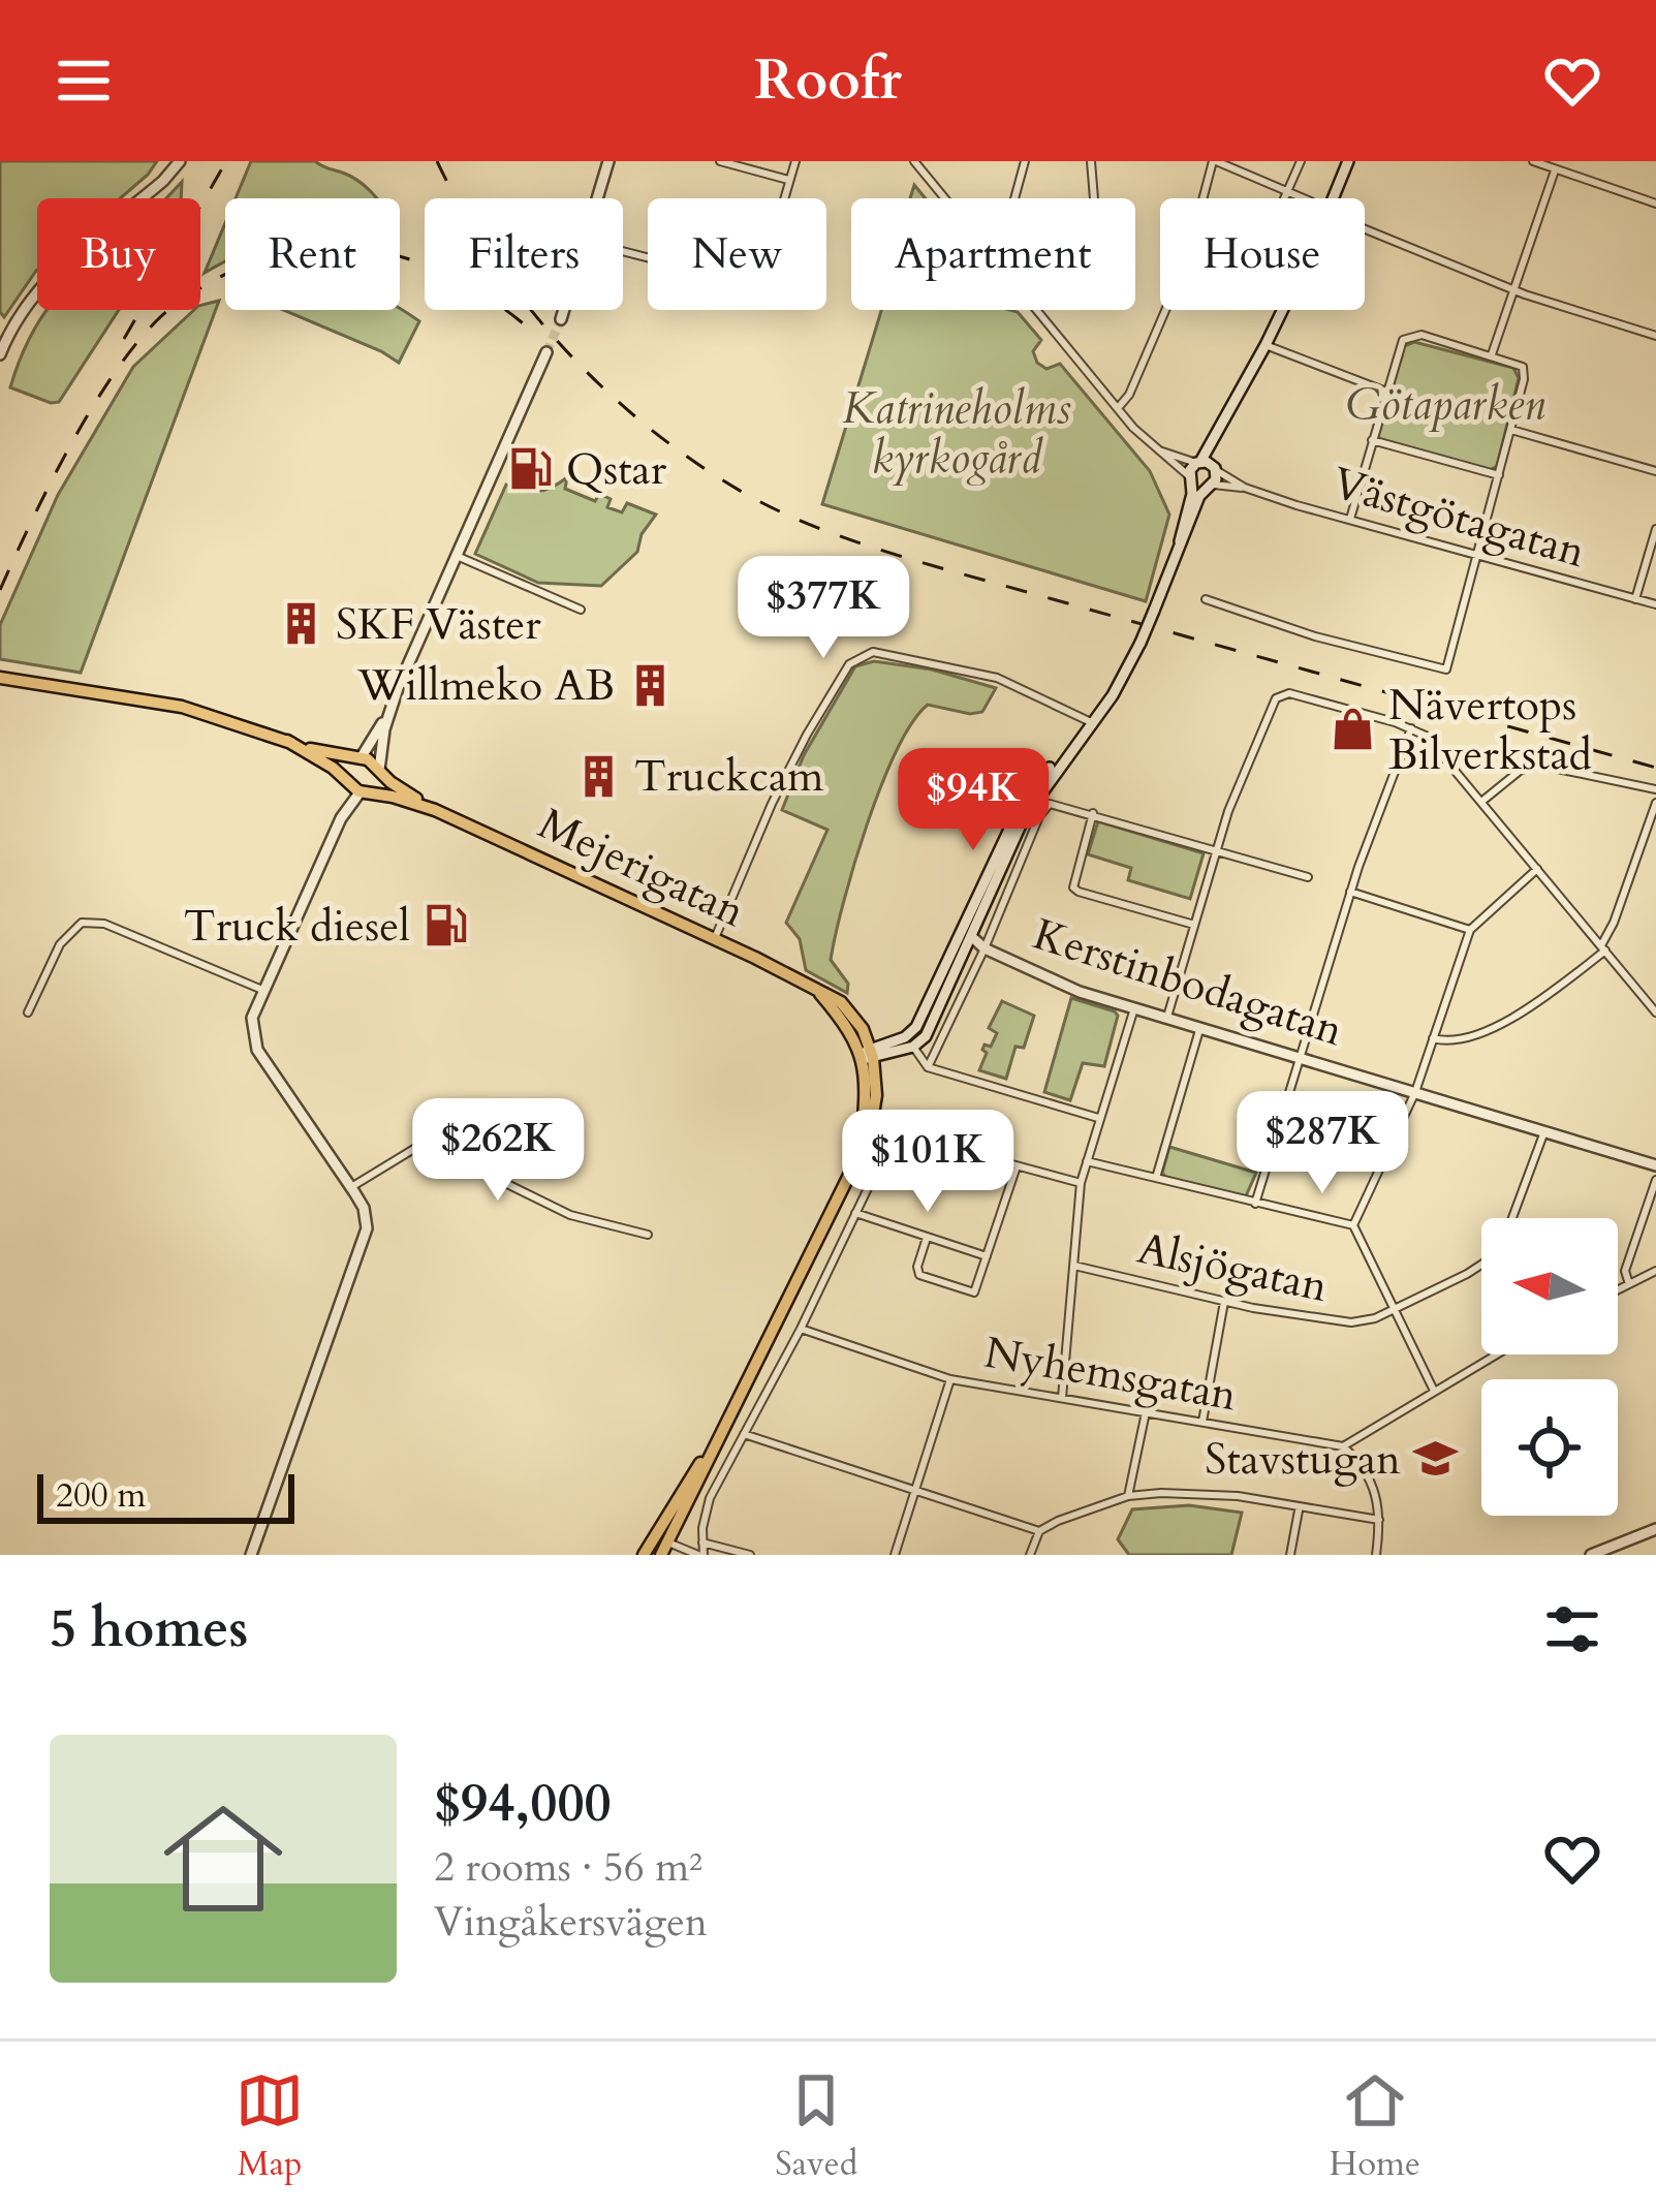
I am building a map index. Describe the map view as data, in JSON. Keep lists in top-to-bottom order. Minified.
{"streets":{"main road":["Mejerigatan"],"street":["Västgötagatan","Kerstinbodagatan","Alsjögatan","Nyhemsgatan"]},"crossings":[["Kerstinbodagatan","Alsjögatan"]],"parks":["Götaparken","Katrineholms kyrkogård"],"places":{"fuel station":["Qstar","Truck diesel"],"building":["SKF Väster","Willmeko AB","Truckcam"],"shop":["Nävertops Bilverkstad"],"school or university":["Stavstugan"]},"scale_bar":"200 m","north":"left","page":{"header":"Roofr","chip":["Buy","Rent","Filters","New","Apartment","House"],"price":["$377K","$94K","$287K","$262K","$101K"],"scale":"200 m","heading":"5 homes","list":[{"name":"$94,000","note":"2 rooms · 56 m² · Vingåkersvägen"}],"tabs":["Map","Saved","Home"]}}
